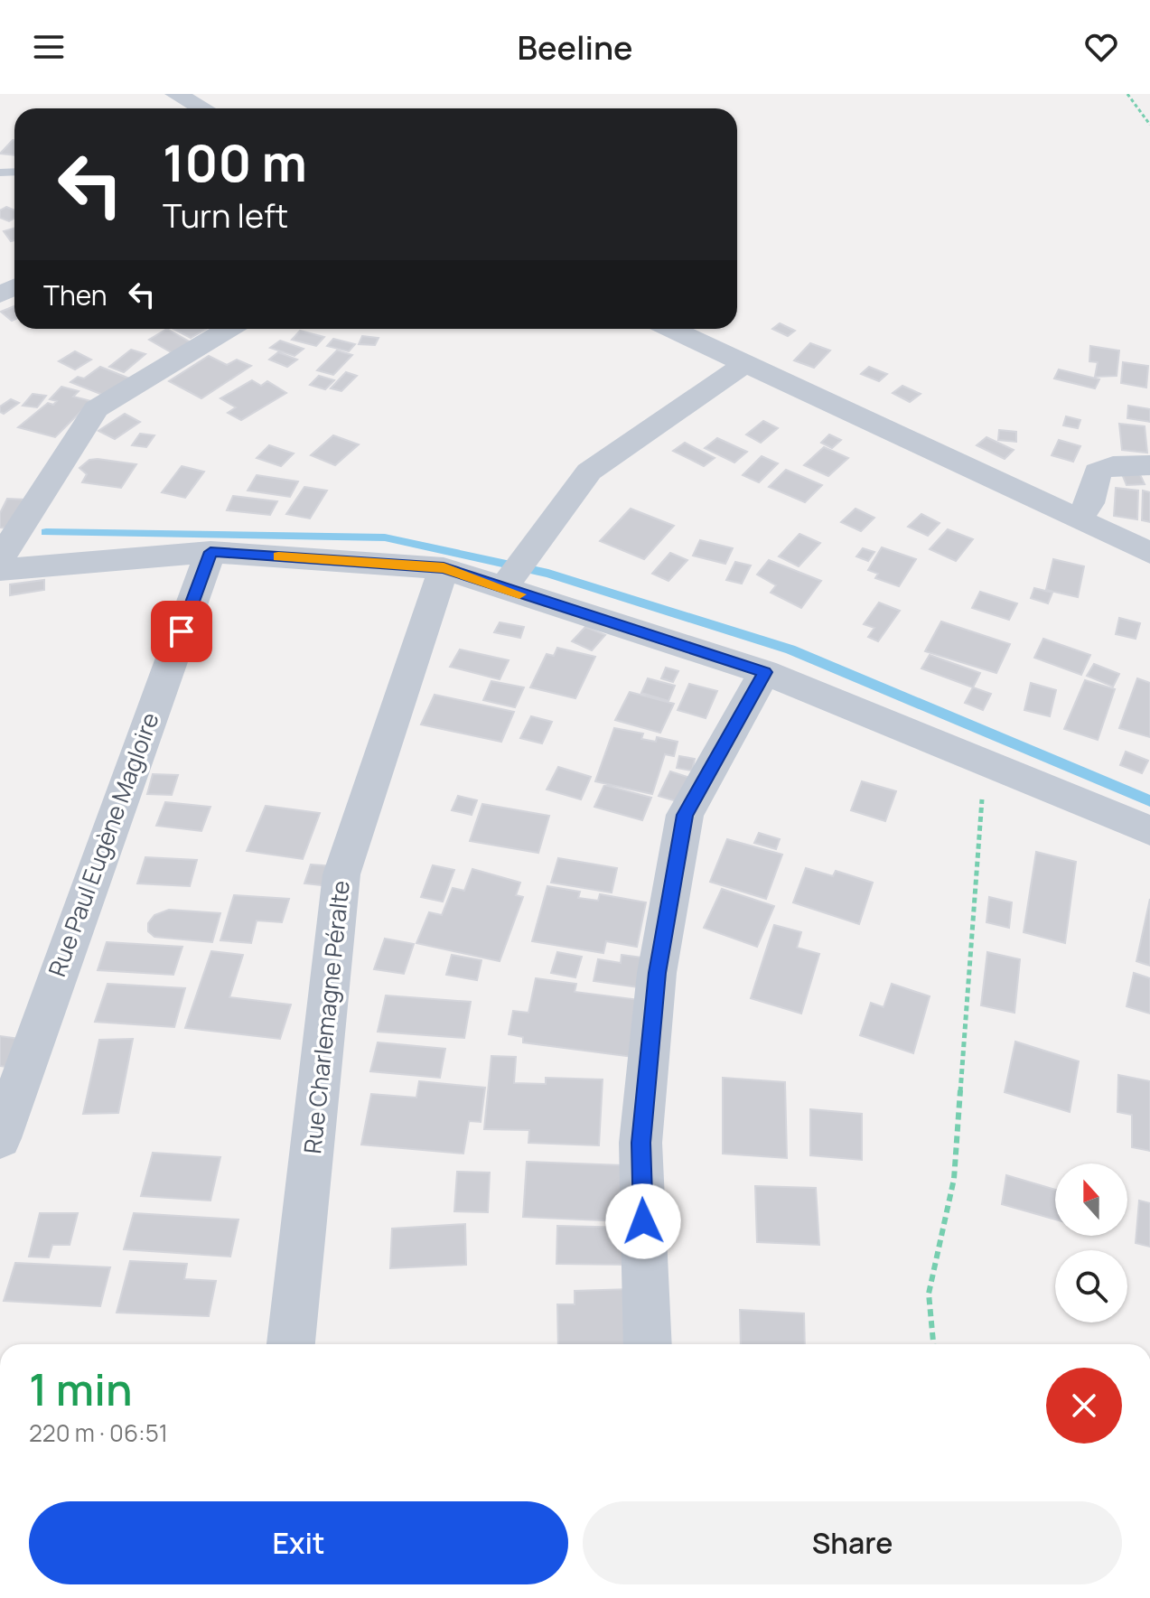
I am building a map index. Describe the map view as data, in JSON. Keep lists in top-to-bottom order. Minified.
{"streets":{"street":["Rue Paul Eugène Magloire","Rue Charlemagne Péralte"]},"north":"top","page":{"header":"Beeline","turn":["100 m","Turn left"],"then":"Then","heading":["1 min","220 m · 06:51"],"buttons":["Exit","Share"]}}
